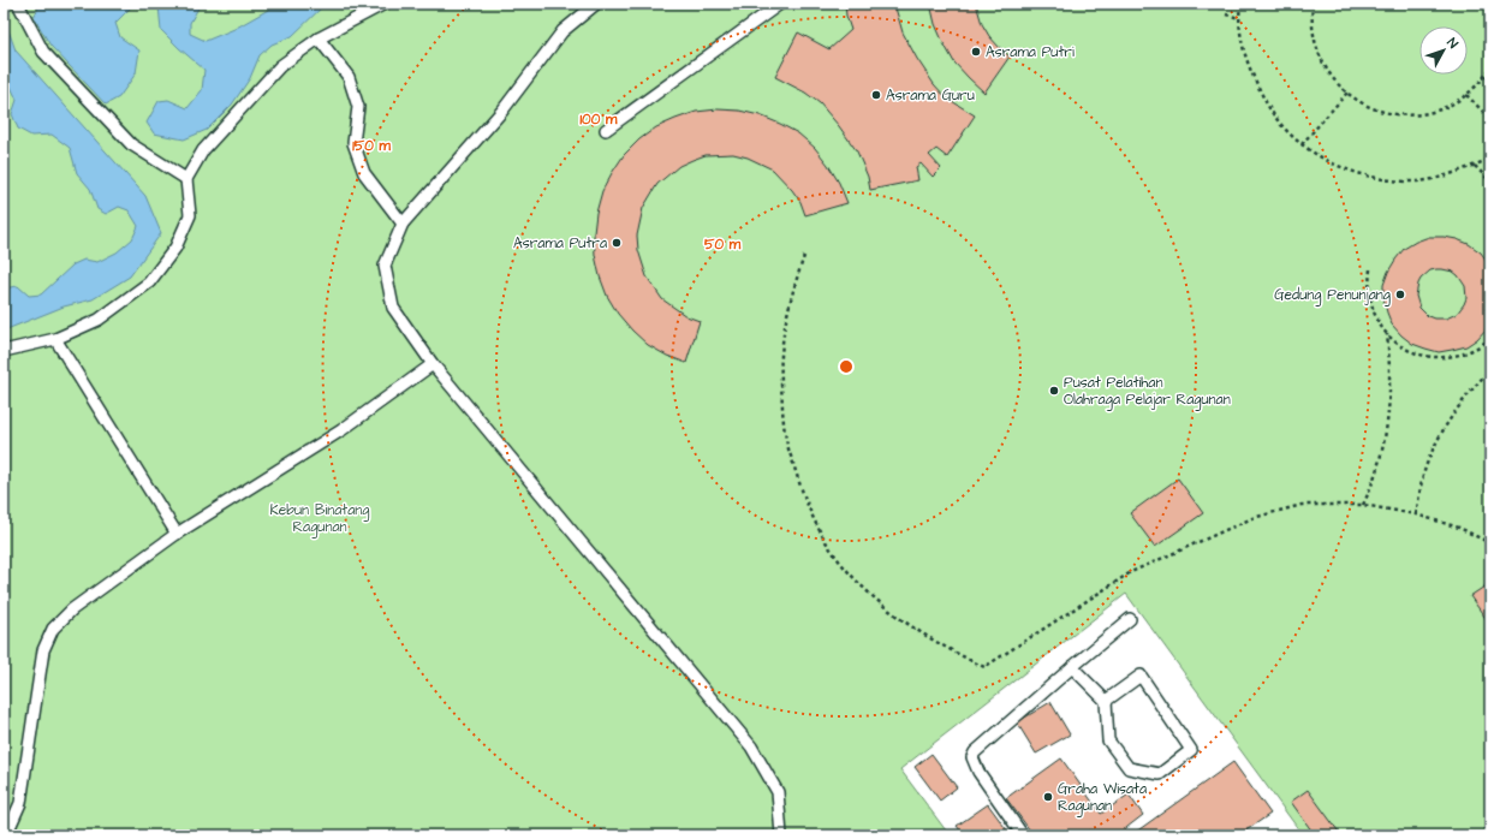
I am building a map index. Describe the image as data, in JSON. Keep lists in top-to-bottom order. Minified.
{"parks":["Kebun Binatang Ragunan"],"places":["Asrama Putri","Asrama Guru","Asrama Putra","Gedung Penunjang","Pusat Pelatihan Olahraga Pelajar Ragunan","Graha Wisata Ragunan"],"north":"top right","rings":["100 m","150 m","50 m"]}
